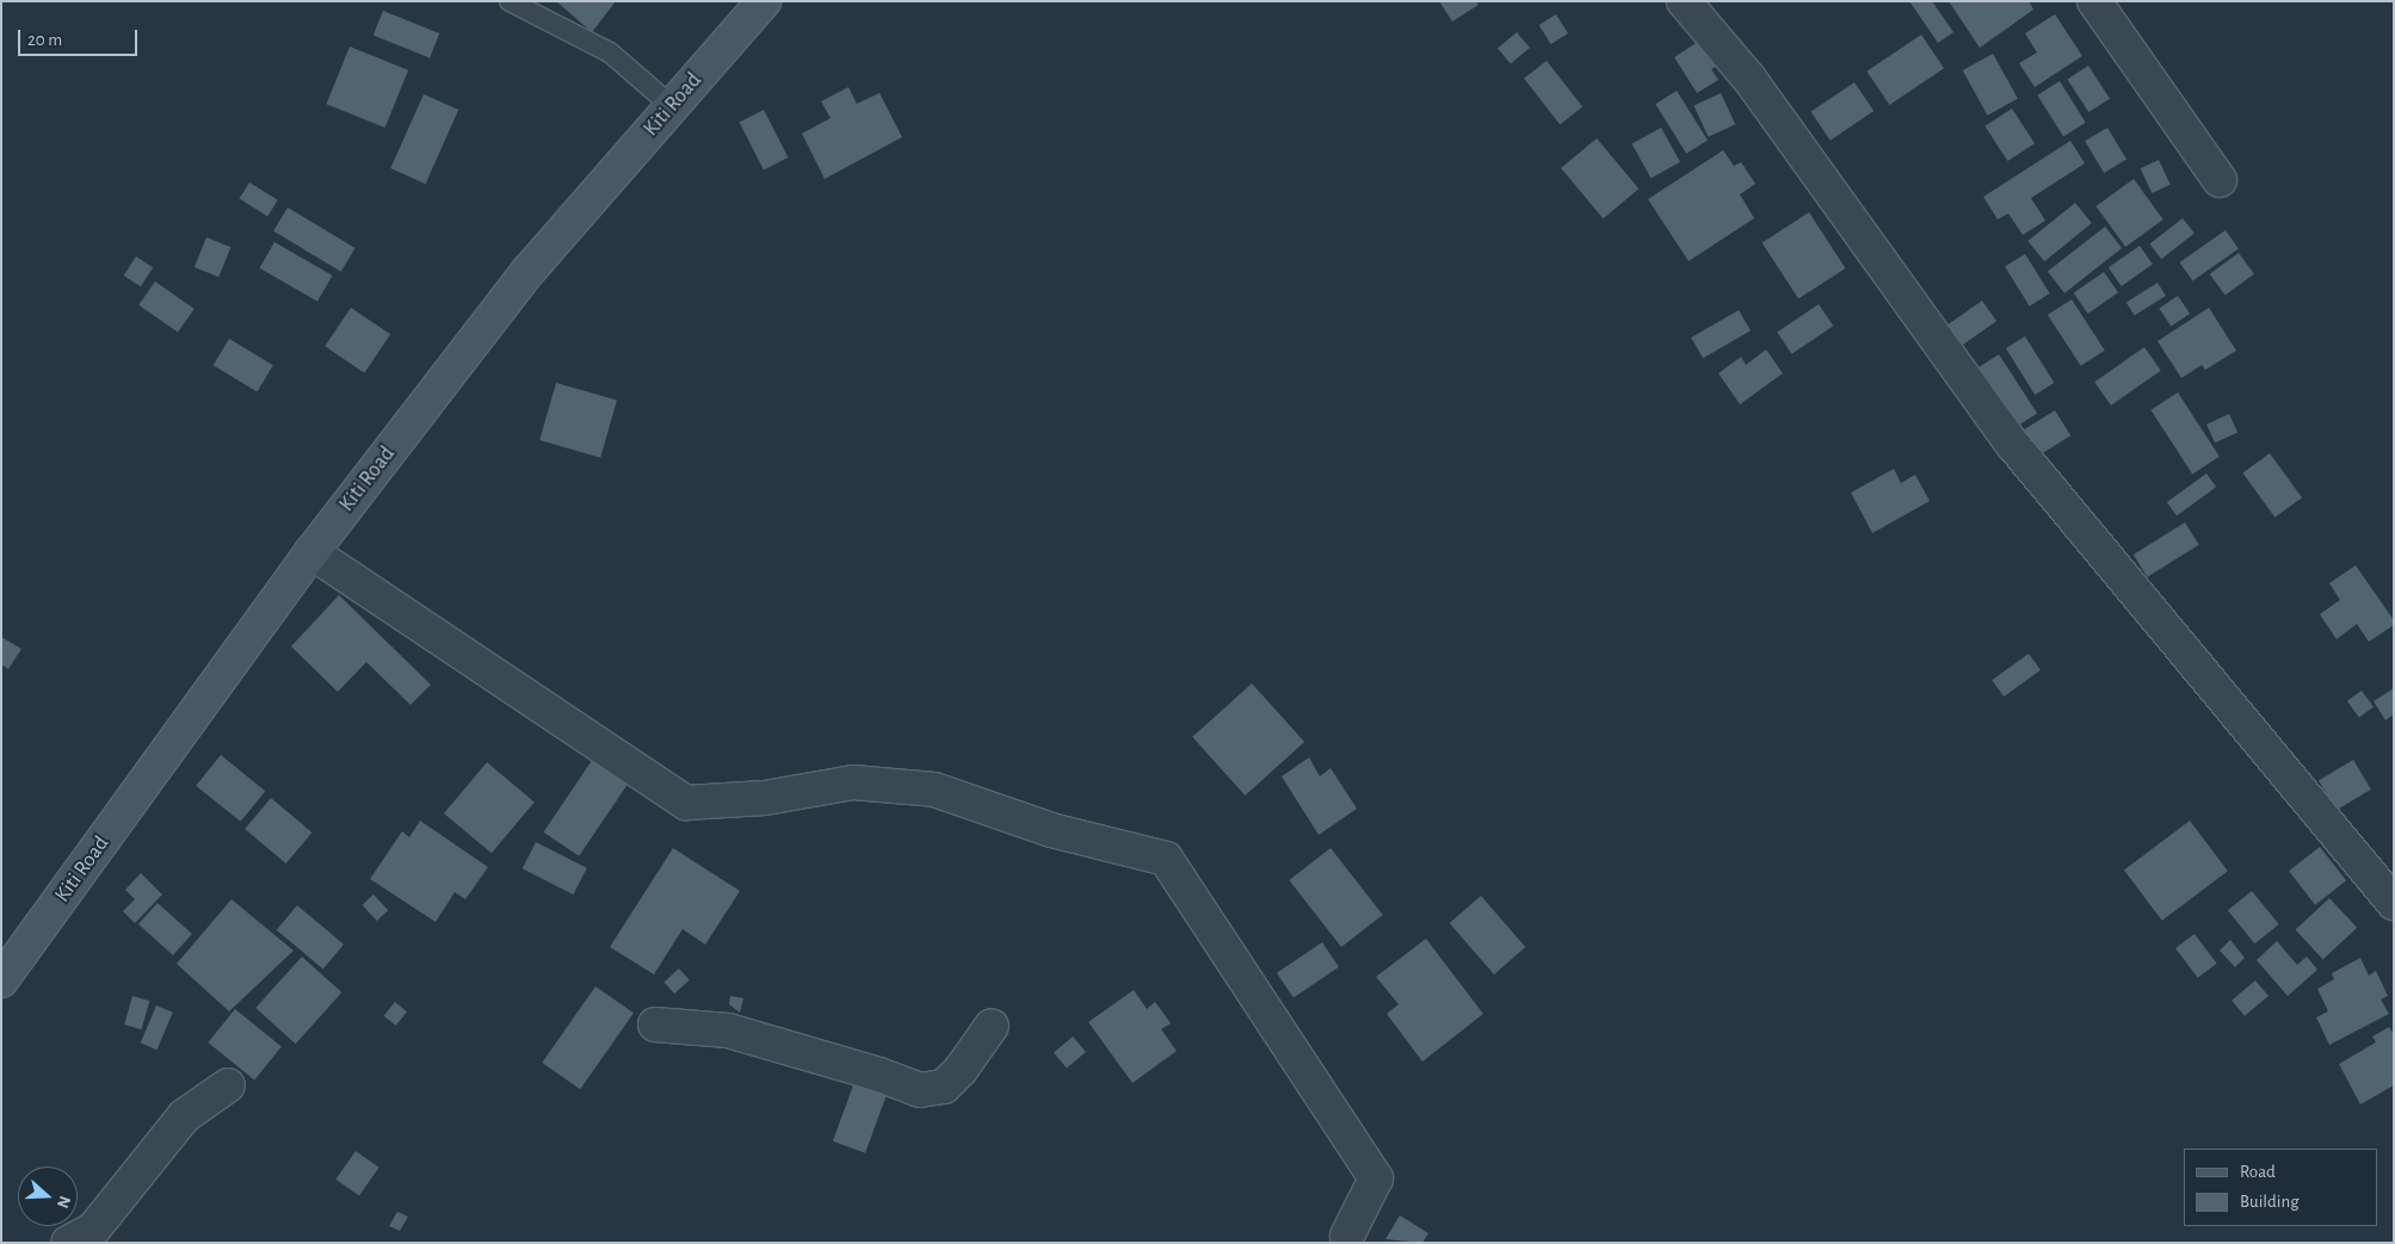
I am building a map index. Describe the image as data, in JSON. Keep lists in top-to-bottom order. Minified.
{"streets":{"street":["Kiti Road"]},"legend":["Road","Building"],"scale_bar":"20 m","north":"right"}
